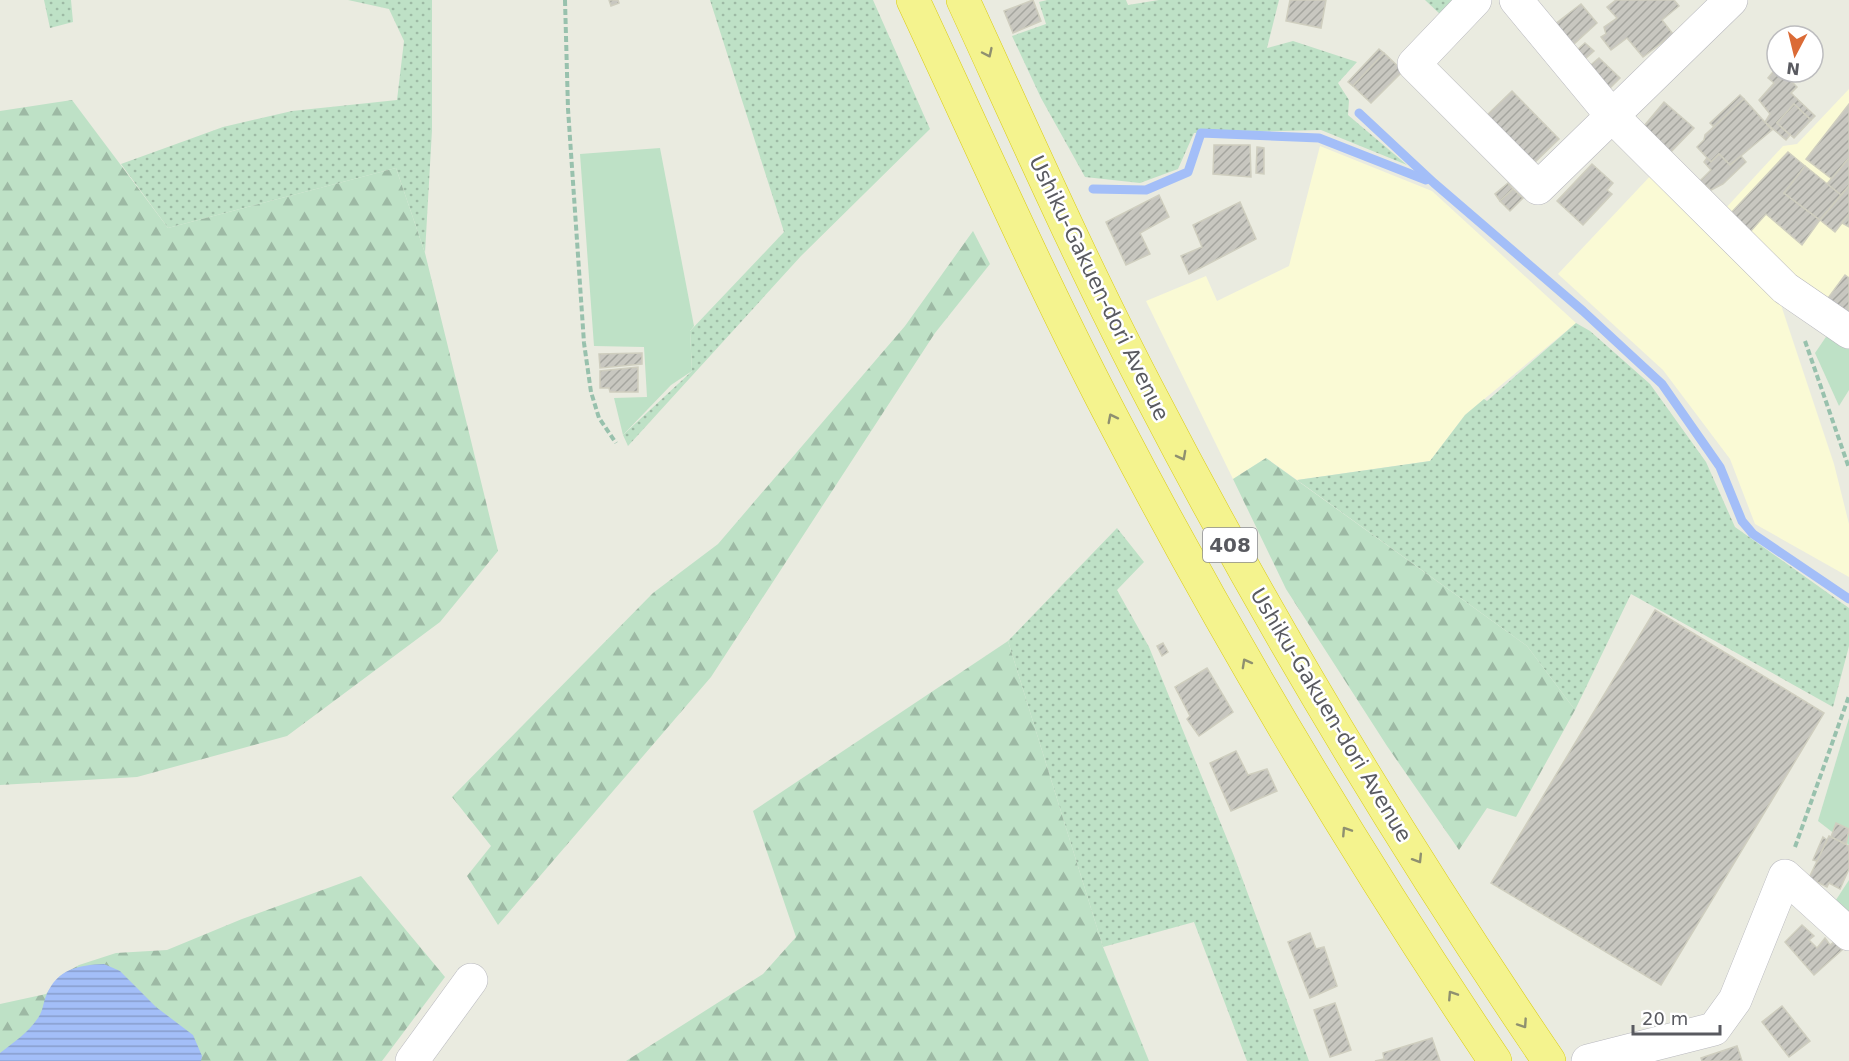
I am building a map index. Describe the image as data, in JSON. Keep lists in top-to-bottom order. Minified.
{"streets":{"highway":["Ushiku-Gakuen-dori Avenue","408"]},"scale_bar":"20 m","north":"bottom"}
